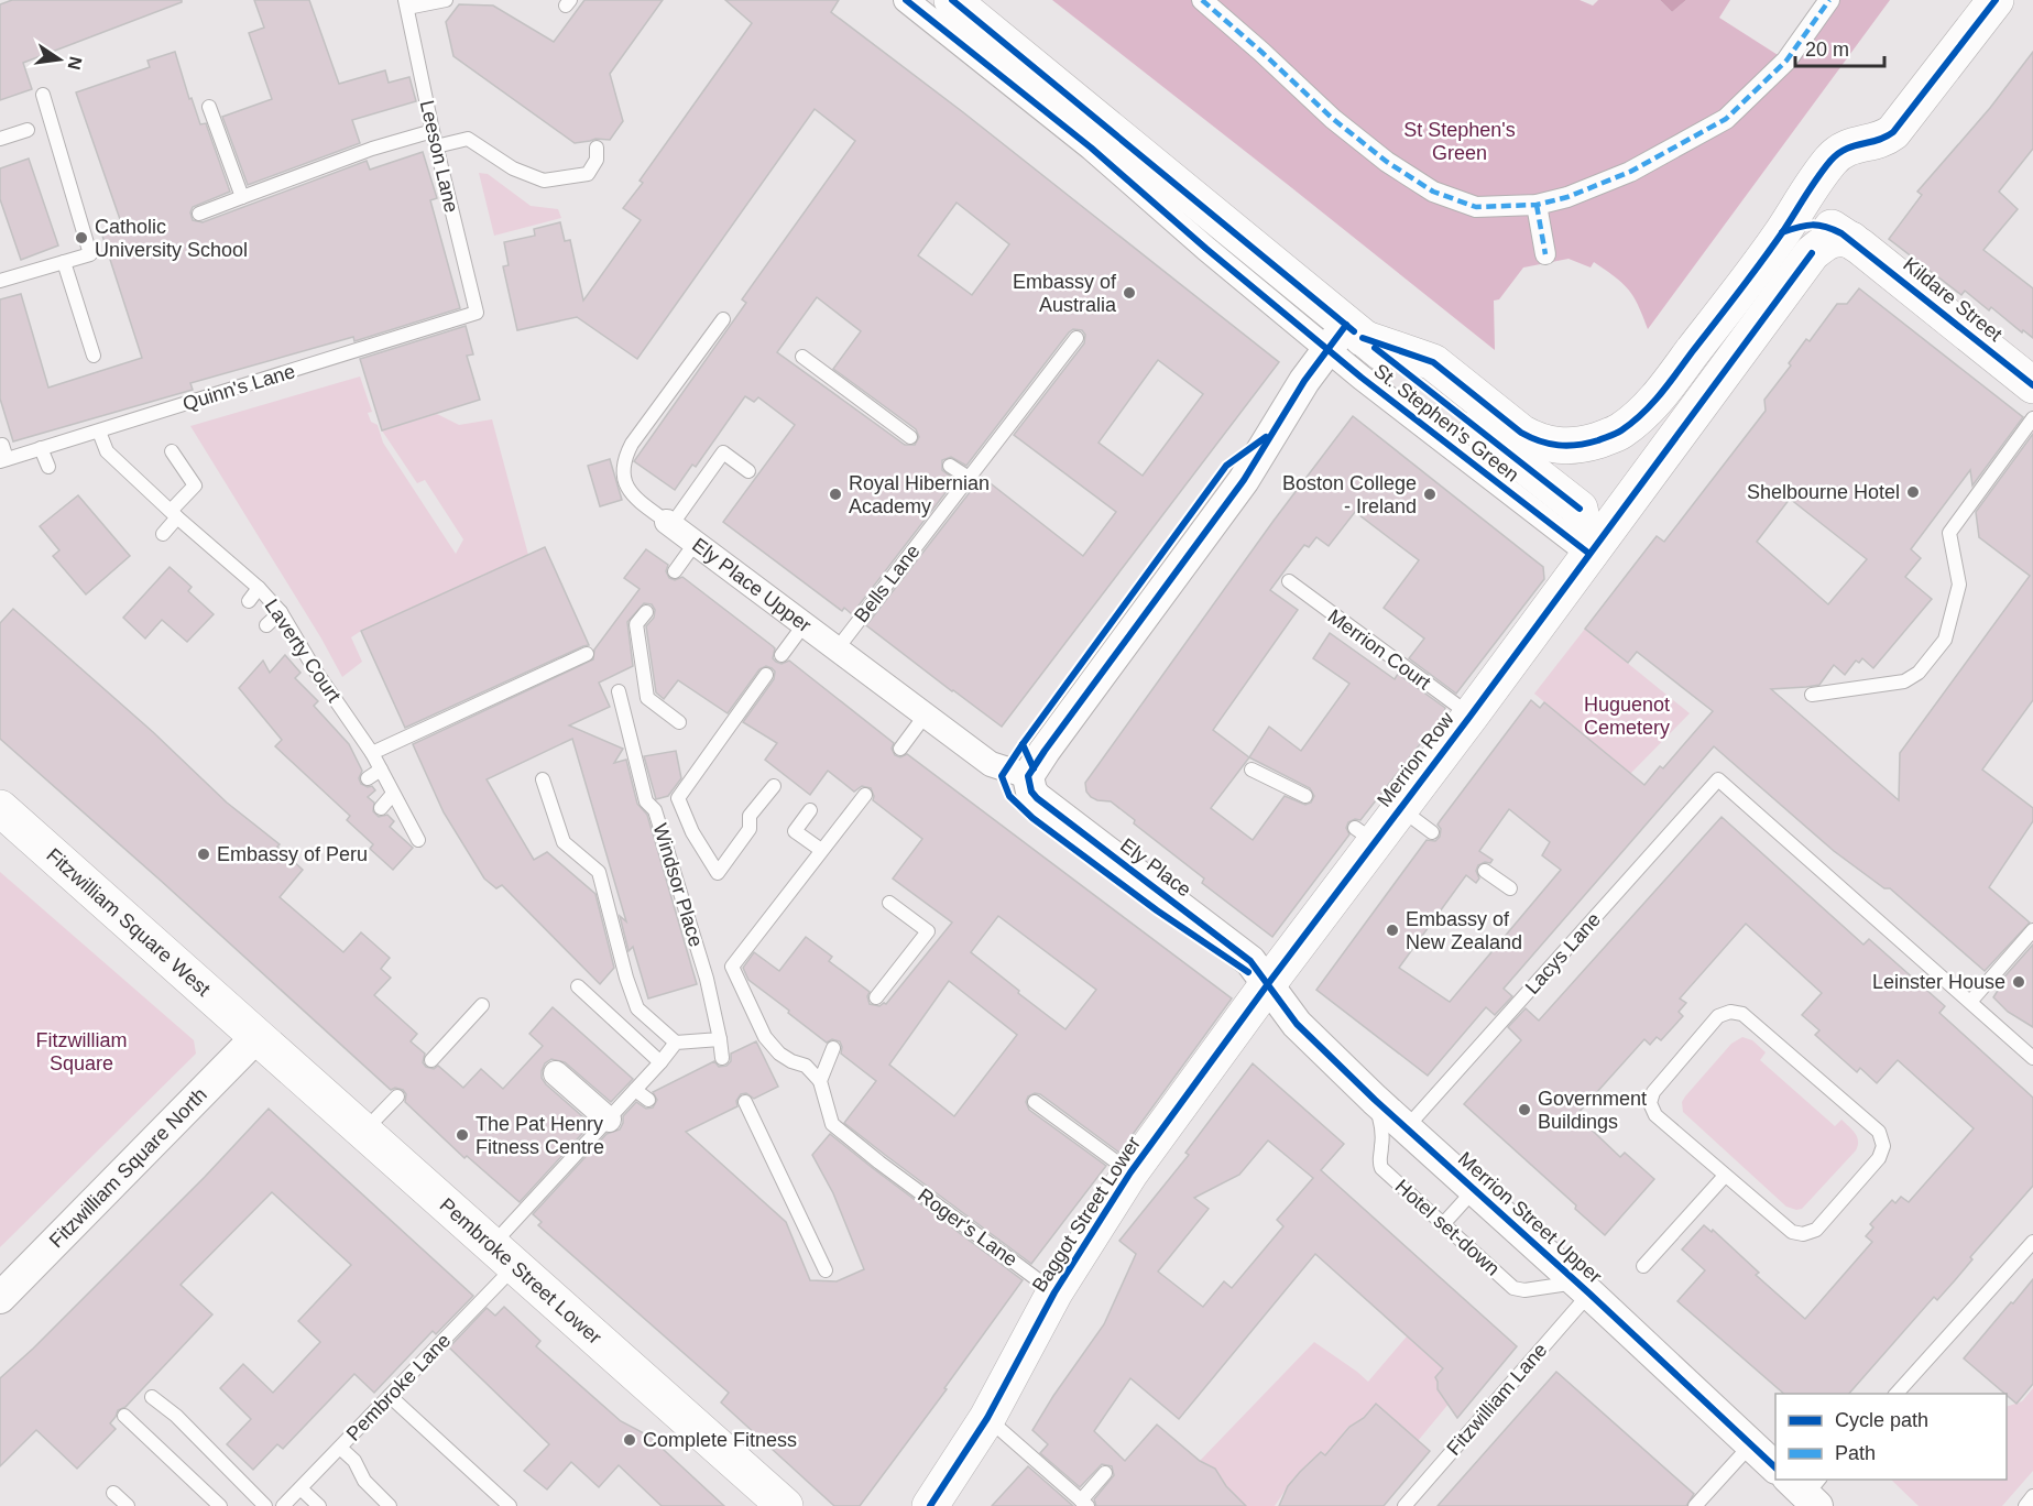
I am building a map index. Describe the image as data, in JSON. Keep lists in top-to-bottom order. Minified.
{"streets":{"main road":["Kildare Street","St. Stephen's Green","Merrion Row","Fitzwilliam Square West","Baggot Street Lower","Pembroke Street Lower"],"street":["Ely Place Upper","Ely Place","Fitzwilliam Square North","Merrion Street Upper"],"lane":["Leeson Lane","Quinn's Lane","Bells Lane","Merrion Court","Laverty Court","Windsor Place","Lacys Lane","Roger's Lane","Hotel set-down","Pembroke Lane","Fitzwilliam Lane"]},"crossings":[["Leeson Lane","Quinn's Lane"],["Kildare Street","St. Stephen's Green"],["Quinn's Lane","Laverty Court"],["St. Stephen's Green","Merrion Row"],["Bells Lane","Ely Place Upper"],["Merrion Court","Merrion Row"],["Merrion Row","Ely Place"],["Merrion Row","Baggot Street Lower"],["Merrion Row","Merrion Street Upper"],["Ely Place","Baggot Street Lower"],["Ely Place","Merrion Street Upper"],["Fitzwilliam Square West","Fitzwilliam Square North"],["Fitzwilliam Square West","Pembroke Street Lower"],["Lacys Lane","Merrion Street Upper"],["Fitzwilliam Square North","Pembroke Street Lower"],["Baggot Street Lower","Merrion Street Upper"],["Baggot Street Lower","Roger's Lane"],["Merrion Street Upper","Hotel set-down"],["Merrion Street Upper","Fitzwilliam Lane"],["Hotel set-down","Fitzwilliam Lane"],["Pembroke Street Lower","Pembroke Lane"]],"parks":["St Stephen's Green","Huguenot Cemetery","Fitzwilliam Square"],"places":["Catholic University School","Embassy of Australia","Shelbourne Hotel","Royal Hibernian Academy","Boston College - Ireland","Embassy of Peru","Embassy of New Zealand","Leinster House","Government Buildings","The Pat Henry Fitness Centre","Complete Fitness"],"legend":["Cycle path","Path"],"scale_bar":"20 m","north":"right"}
